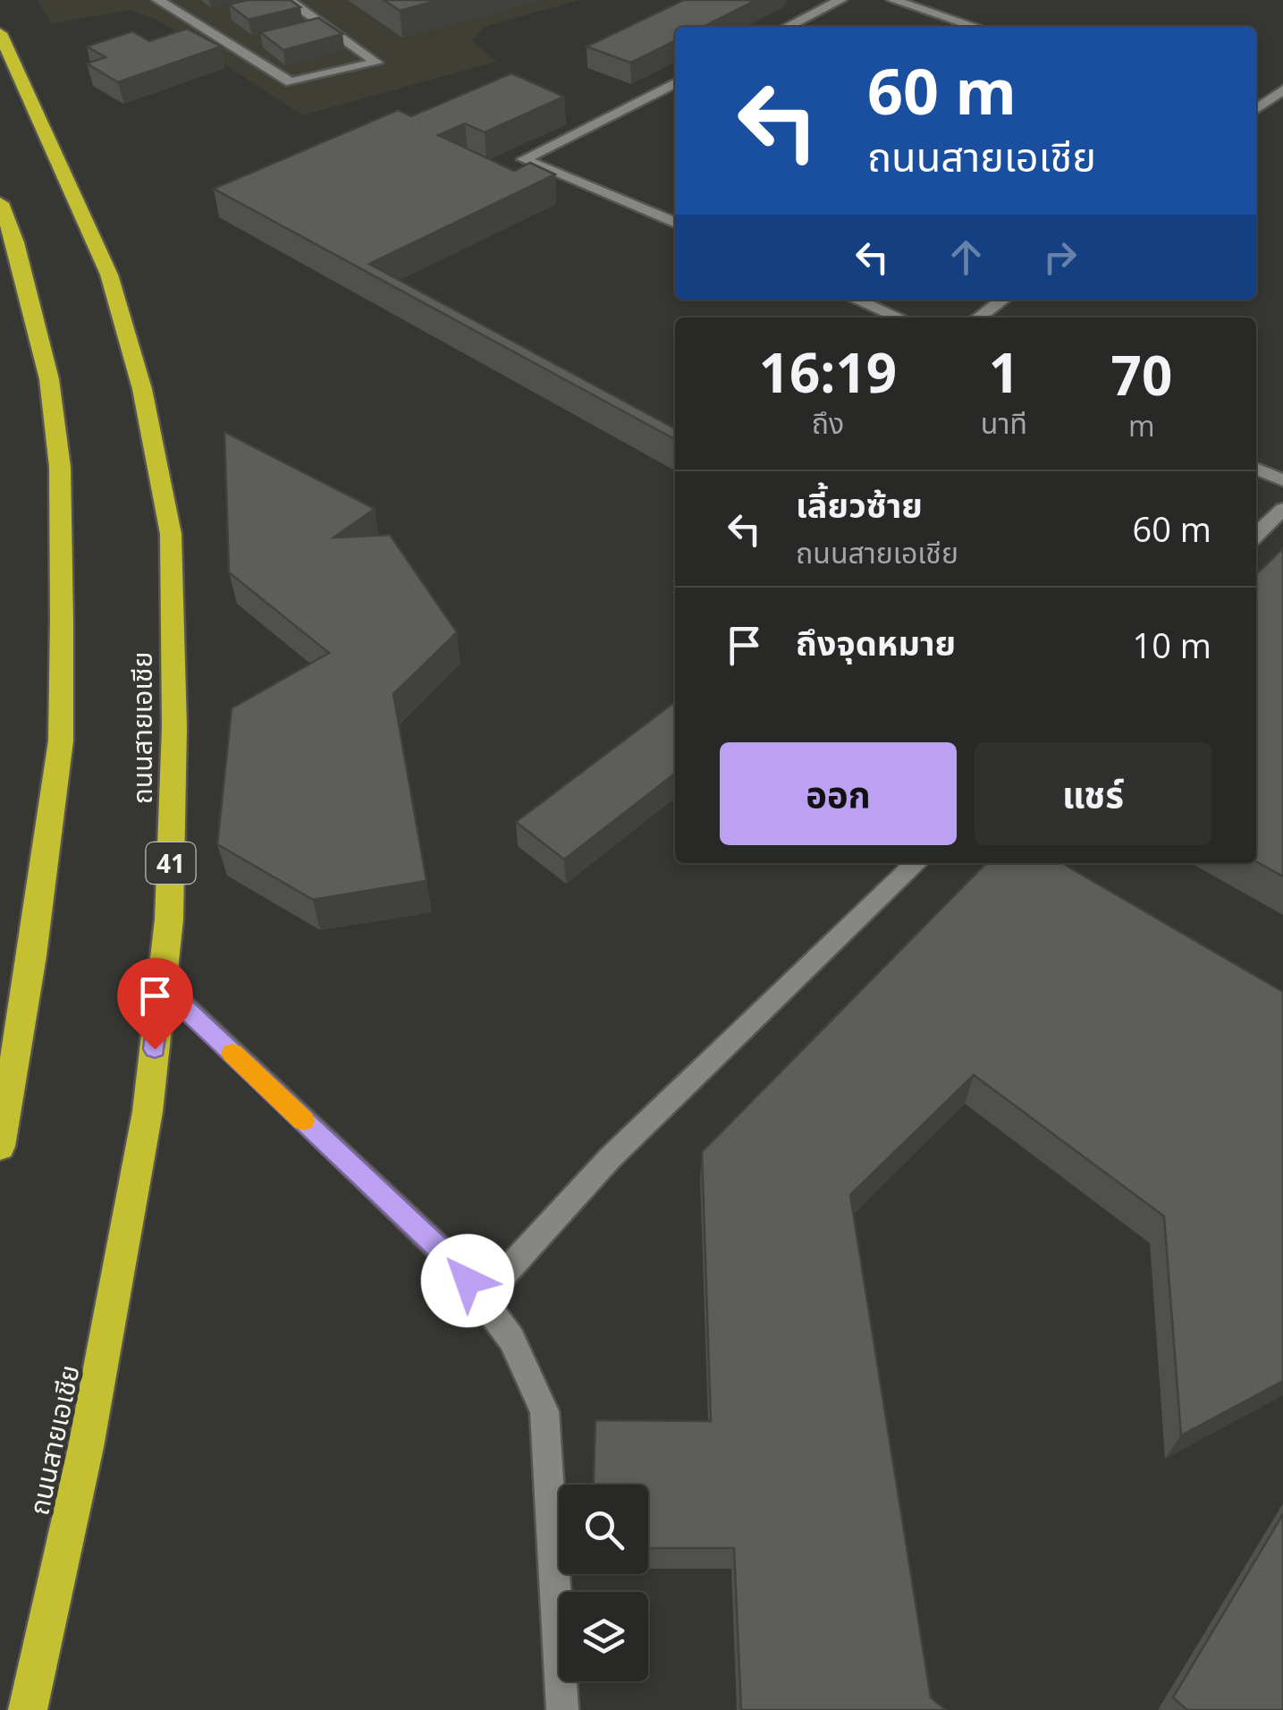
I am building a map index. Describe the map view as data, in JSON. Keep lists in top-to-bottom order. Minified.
{"streets":{"highway":["ถนนสายเอเชีย","41"]},"page":{"turn":["60 m","ถนนสายเอเชีย"],"eta":["16:19","ถึง","1","นาที","70","m"],"list":[{"name":"เลี้ยวซ้าย","note":"ถนนสายเอเชีย","value":"60 m"},{"name":"ถึงจุดหมาย","value":"10 m"}],"buttons":["ออก","แชร์"]}}
